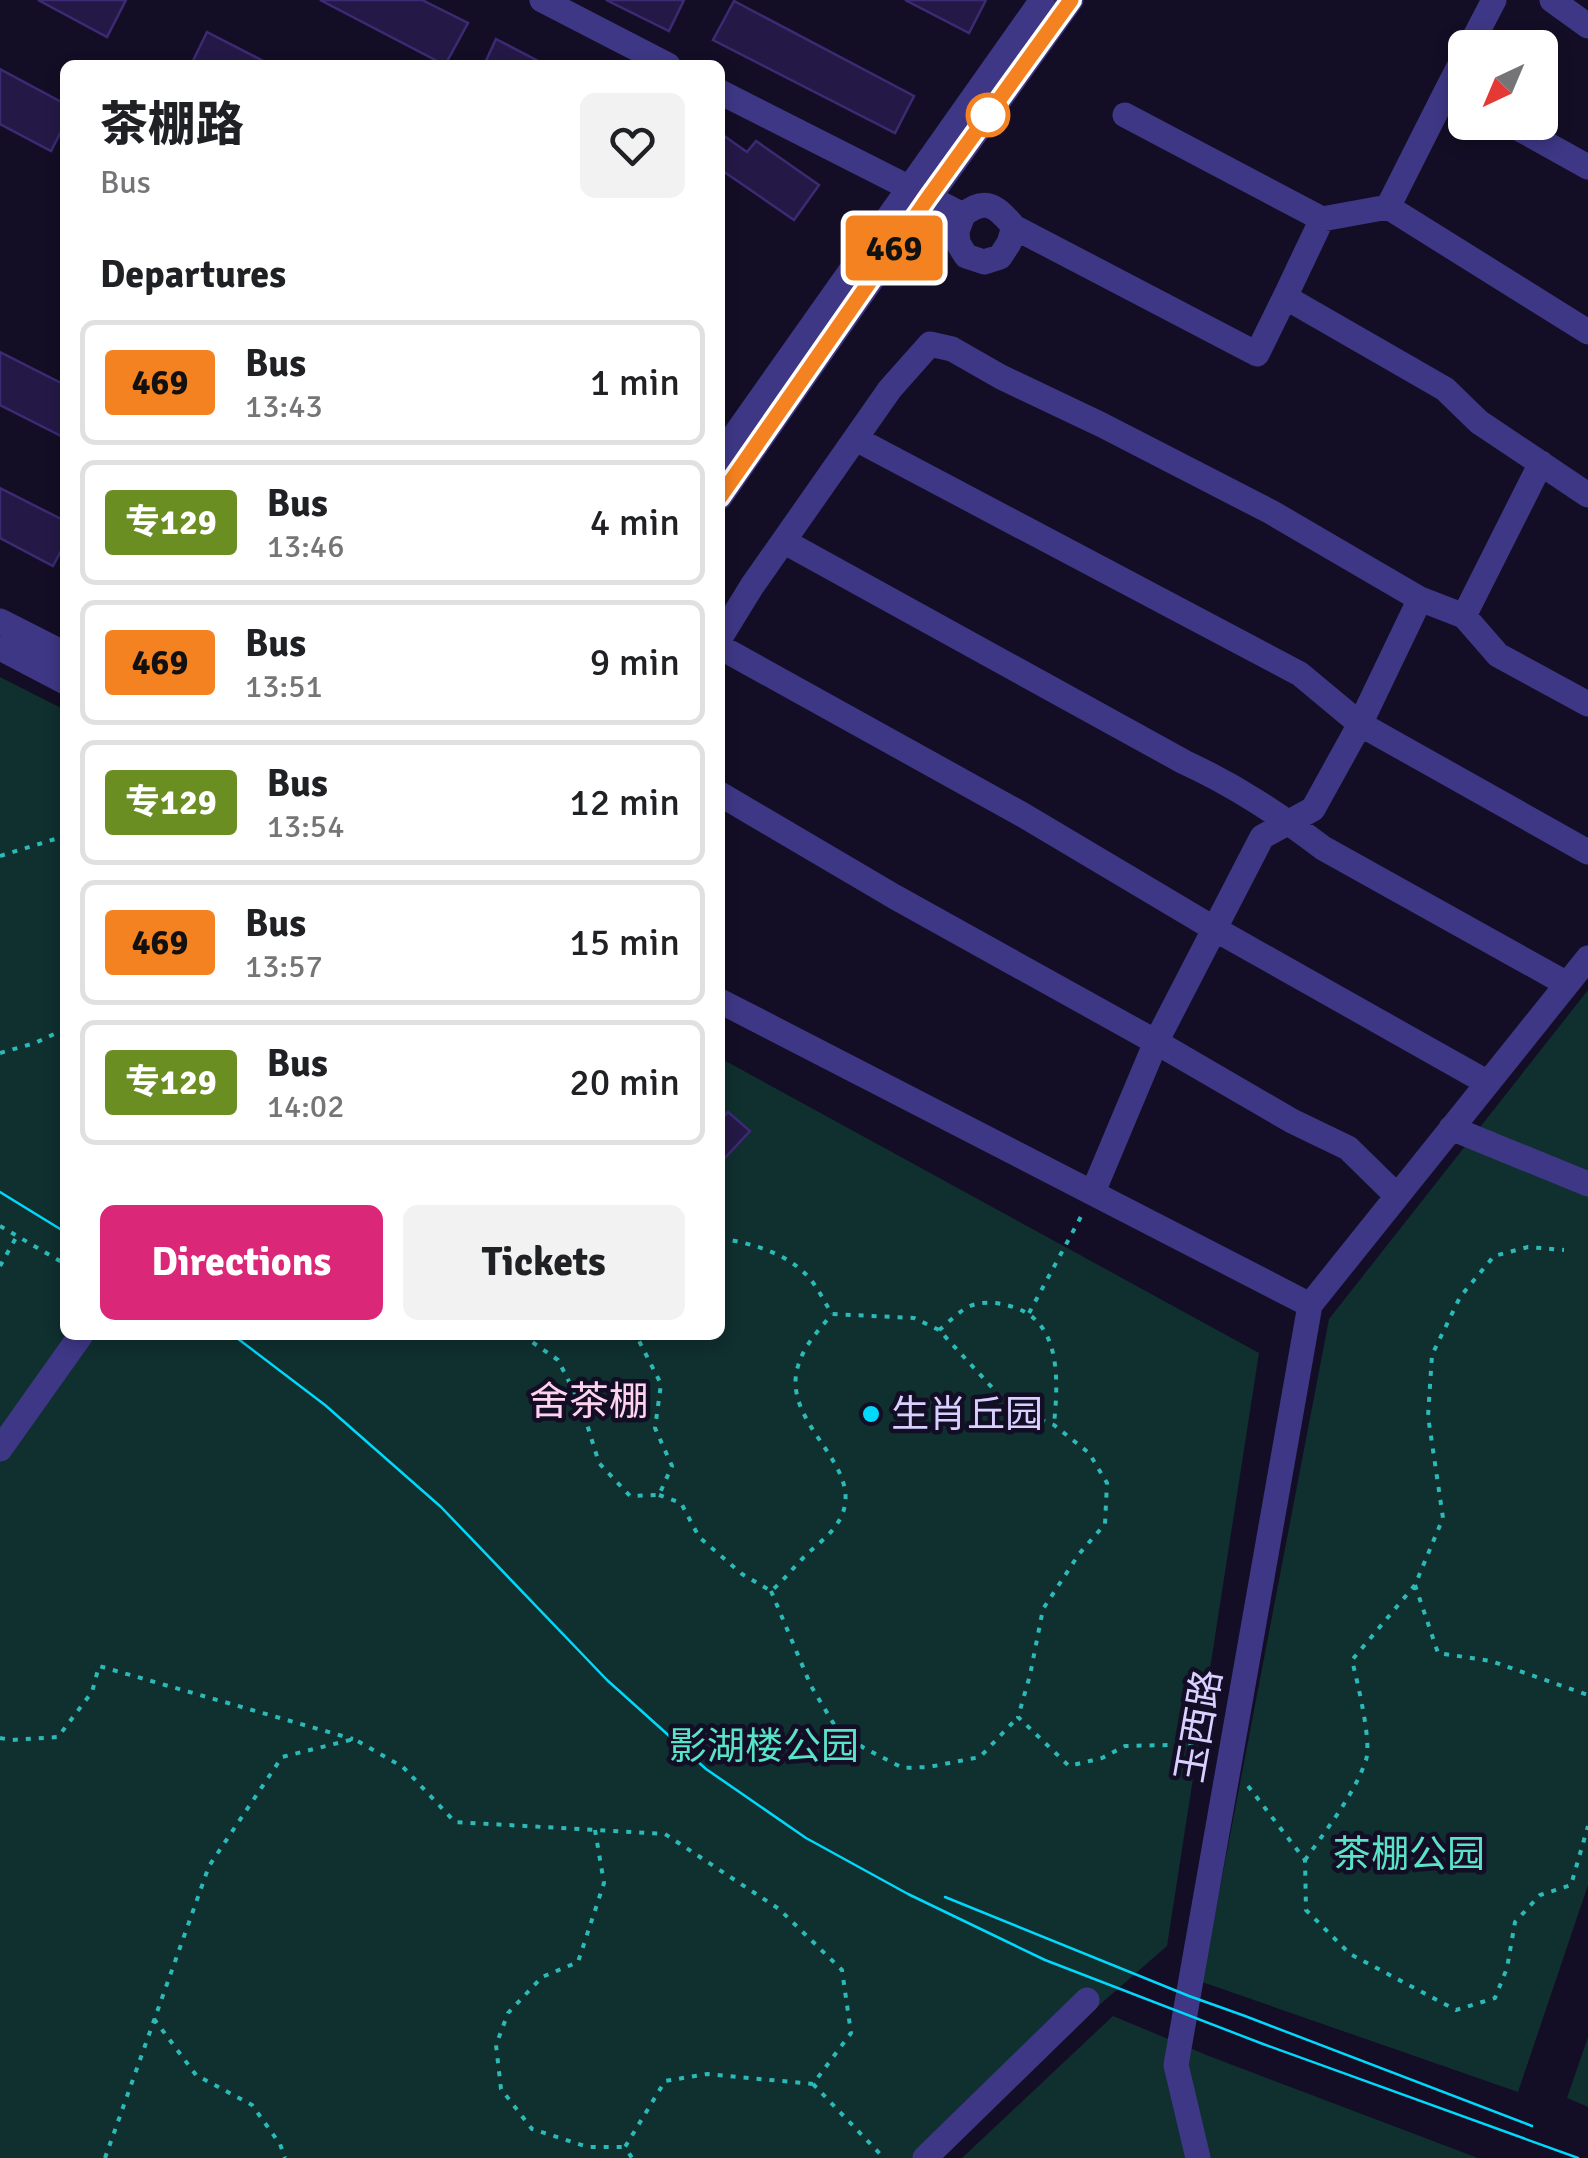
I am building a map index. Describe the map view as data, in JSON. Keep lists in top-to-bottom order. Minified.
{"streets":{"street":["玉西路"]},"districts":["舍茶棚"],"parks":["影湖楼公园","茶棚公园"],"places":["生肖丘园"],"lines":["bus line 469"],"north":"bottom left","page":{"on_map":"469","heading":[["茶棚路","Bus"],"Departures"],"list":[{"mark":"469","name":"Bus","note":"13:43","value":"1 min"},{"mark":"专129","name":"Bus","note":"13:46","value":"4 min"},{"mark":"469","name":"Bus","note":"13:51","value":"9 min"},{"mark":"专129","name":"Bus","note":"13:54","value":"12 min"},{"mark":"469","name":"Bus","note":"13:57","value":"15 min"},{"mark":"专129","name":"Bus","note":"14:02","value":"20 min"}],"buttons":["Directions","Tickets"]}}
